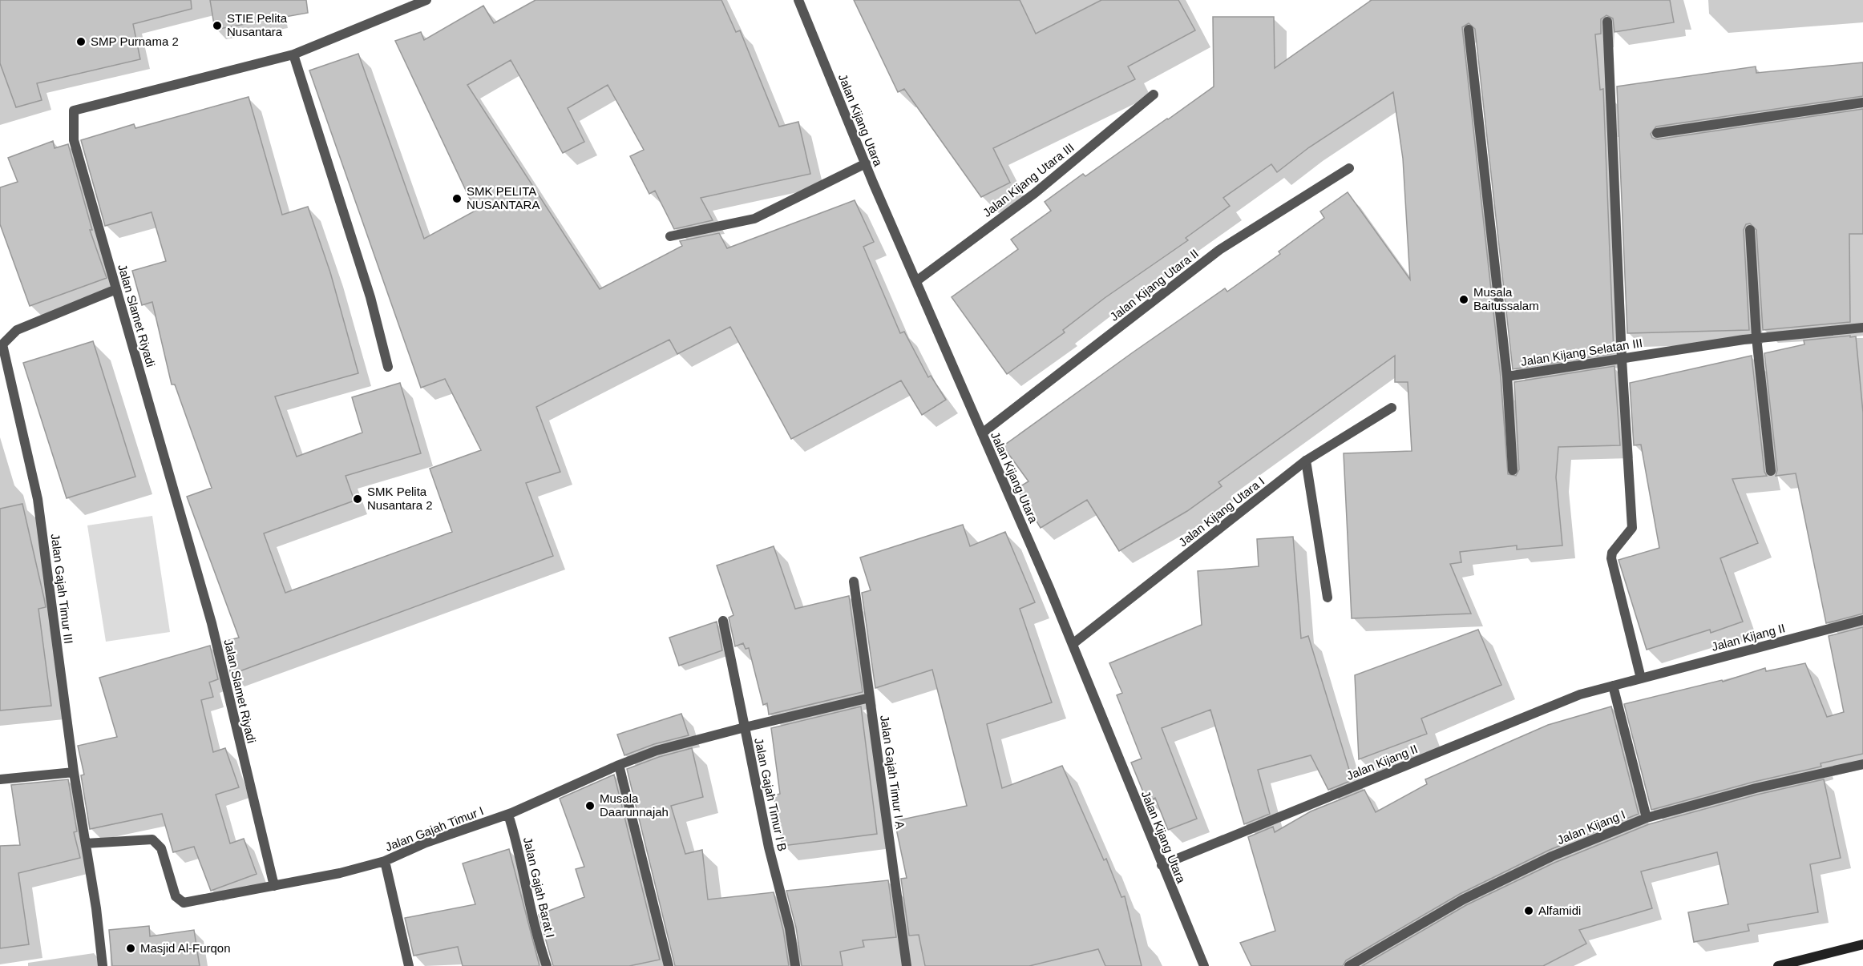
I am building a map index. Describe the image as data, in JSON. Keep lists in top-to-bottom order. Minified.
{"streets":{"street":["Jalan Kijang Utara","Jalan Kijang Utara III","Jalan Kijang Utara II","Jalan Slamet Riyadi","Jalan Kijang Selatan III","Jalan Kijang Utara I","Jalan Gajah Timur III","Jalan Kijang II","Jalan Gajah Timur I A","Jalan Gajah Timur I B","Jalan Kijang I","Jalan Gajah Timur I","Jalan Gajah Barat I"]},"crossings":[["Jalan Kijang Utara","Jalan Kijang Utara III"],["Jalan Kijang Utara","Jalan Kijang Utara II"],["Jalan Kijang Utara","Jalan Kijang Utara I"],["Jalan Kijang Utara","Jalan Kijang II"],["Jalan Slamet Riyadi","Jalan Gajah Timur III"],["Jalan Slamet Riyadi","Jalan Gajah Timur I"],["Jalan Gajah Timur III","Jalan Gajah Timur I"],["Jalan Gajah Timur I B","Jalan Gajah Timur I"],["Jalan Gajah Timur I","Jalan Gajah Barat I"]],"places":["STIE Pelita Nusantara","SMP Purnama 2","SMK PELITA NUSANTARA","Musala Baitussalam","SMK Pelita Nusantara 2","Musala Daarunnajah","Alfamidi","Masjid Al-Furqon"]}
